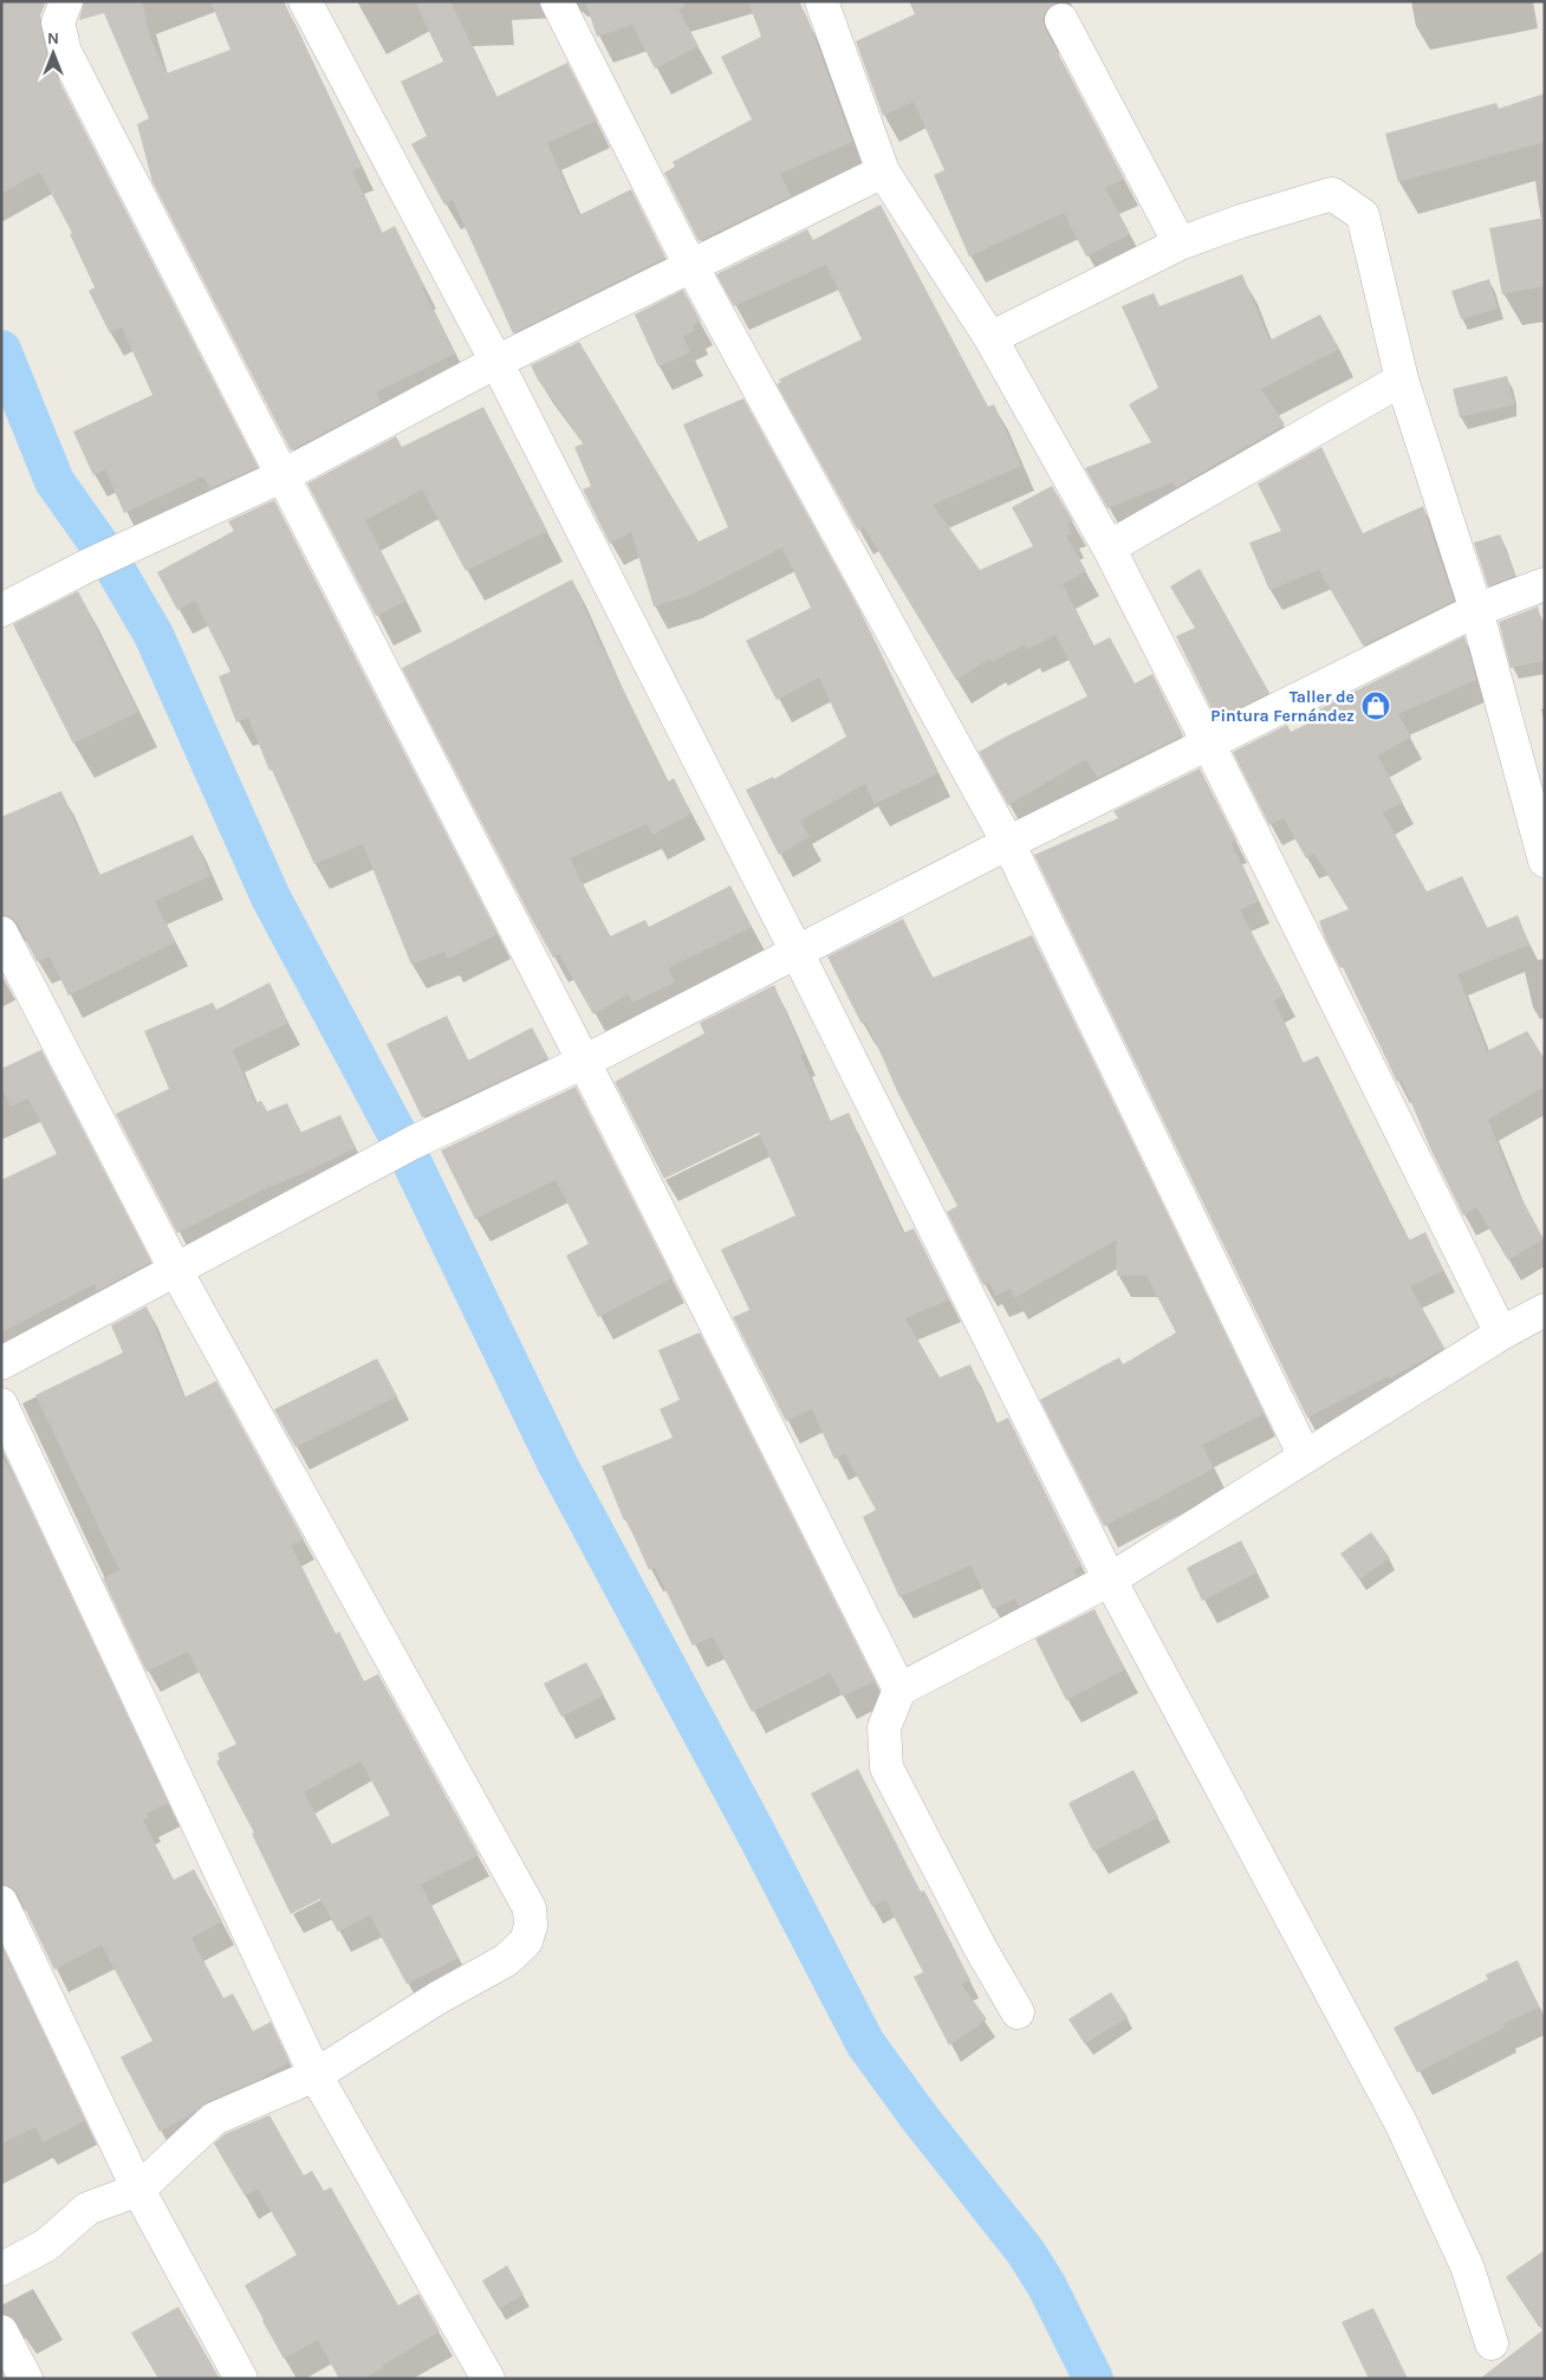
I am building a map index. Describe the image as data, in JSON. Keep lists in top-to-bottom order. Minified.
{"places":{"shop":["Taller de Pintura Fernández"]},"north":"top"}
